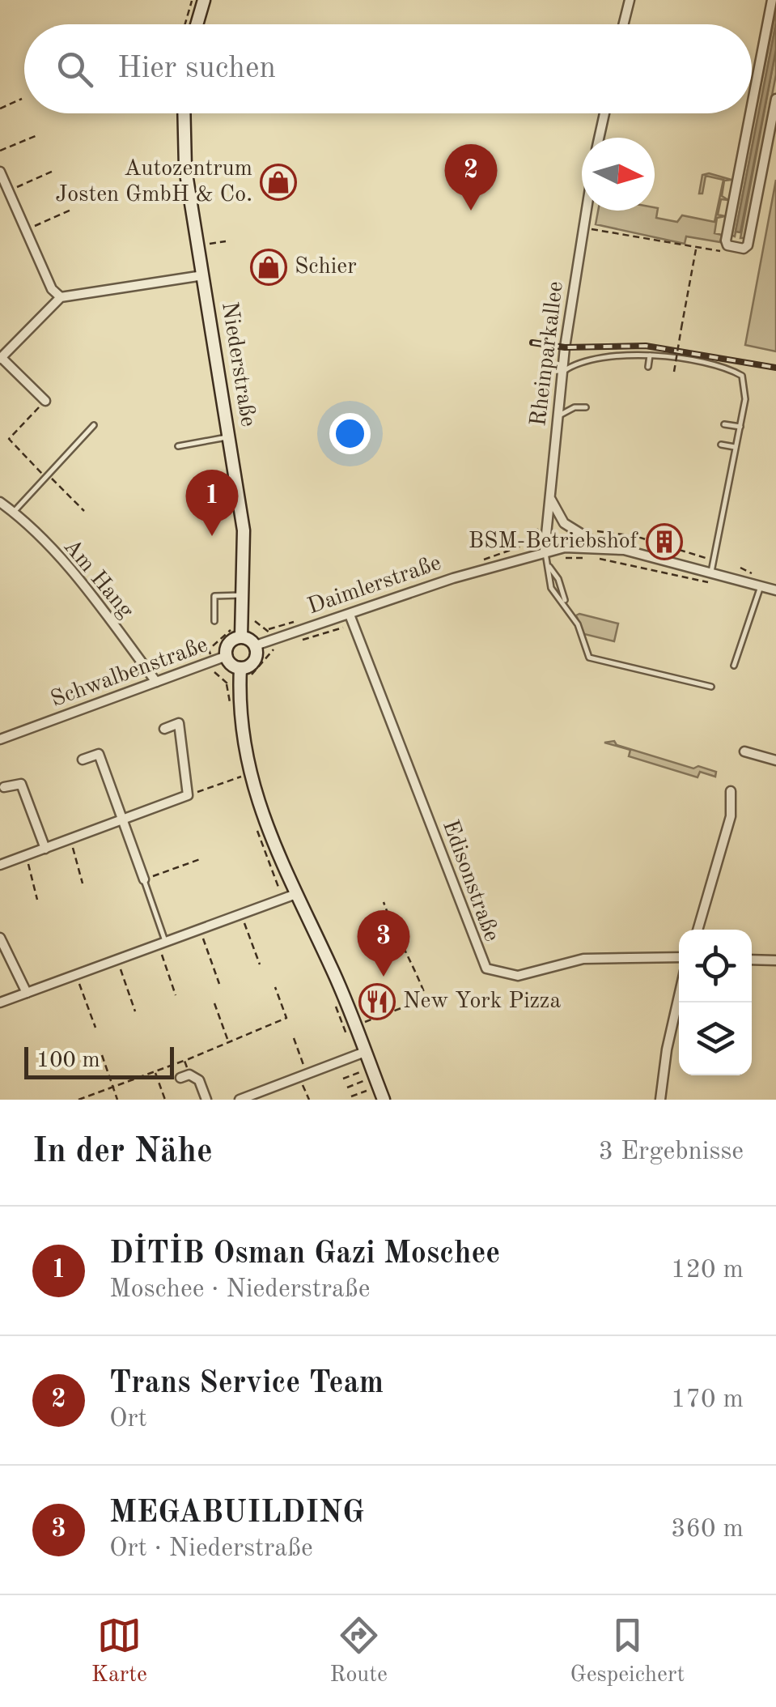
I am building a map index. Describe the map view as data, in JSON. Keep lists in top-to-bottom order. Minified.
{"streets":{"street":["Rheinparkallee","Niederstraße","Am Hang","Daimlerstraße","Schwalbenstraße","Edisonstraße"]},"crossings":[["Rheinparkallee","Daimlerstraße"],["Niederstraße","Daimlerstraße"],["Niederstraße","Schwalbenstraße"],["Am Hang","Schwalbenstraße"],["Daimlerstraße","Schwalbenstraße"],["Daimlerstraße","Edisonstraße"]],"places":{"shop":["Autozentrum Josten GmbH & Co.","Schier"],"building":["BSM-Betriebshof"],"restaurant":["New York Pizza"]},"scale_bar":"100 m","north":"right","page":{"search":"Hier suchen","pins":["2","1","3"],"scale":"100 m","heading":["In der Nähe","3 Ergebnisse"],"list":[{"mark":"1","name":"DİTİB Osman Gazi Moschee","note":"Moschee · Niederstraße","value":"120 m"},{"mark":"2","name":"Trans Service Team","note":"Ort","value":"170 m"},{"mark":"3","name":"MEGABUILDING","note":"Ort · Niederstraße","value":"360 m"}],"nav":["Karte","Route","Gespeichert"]}}
